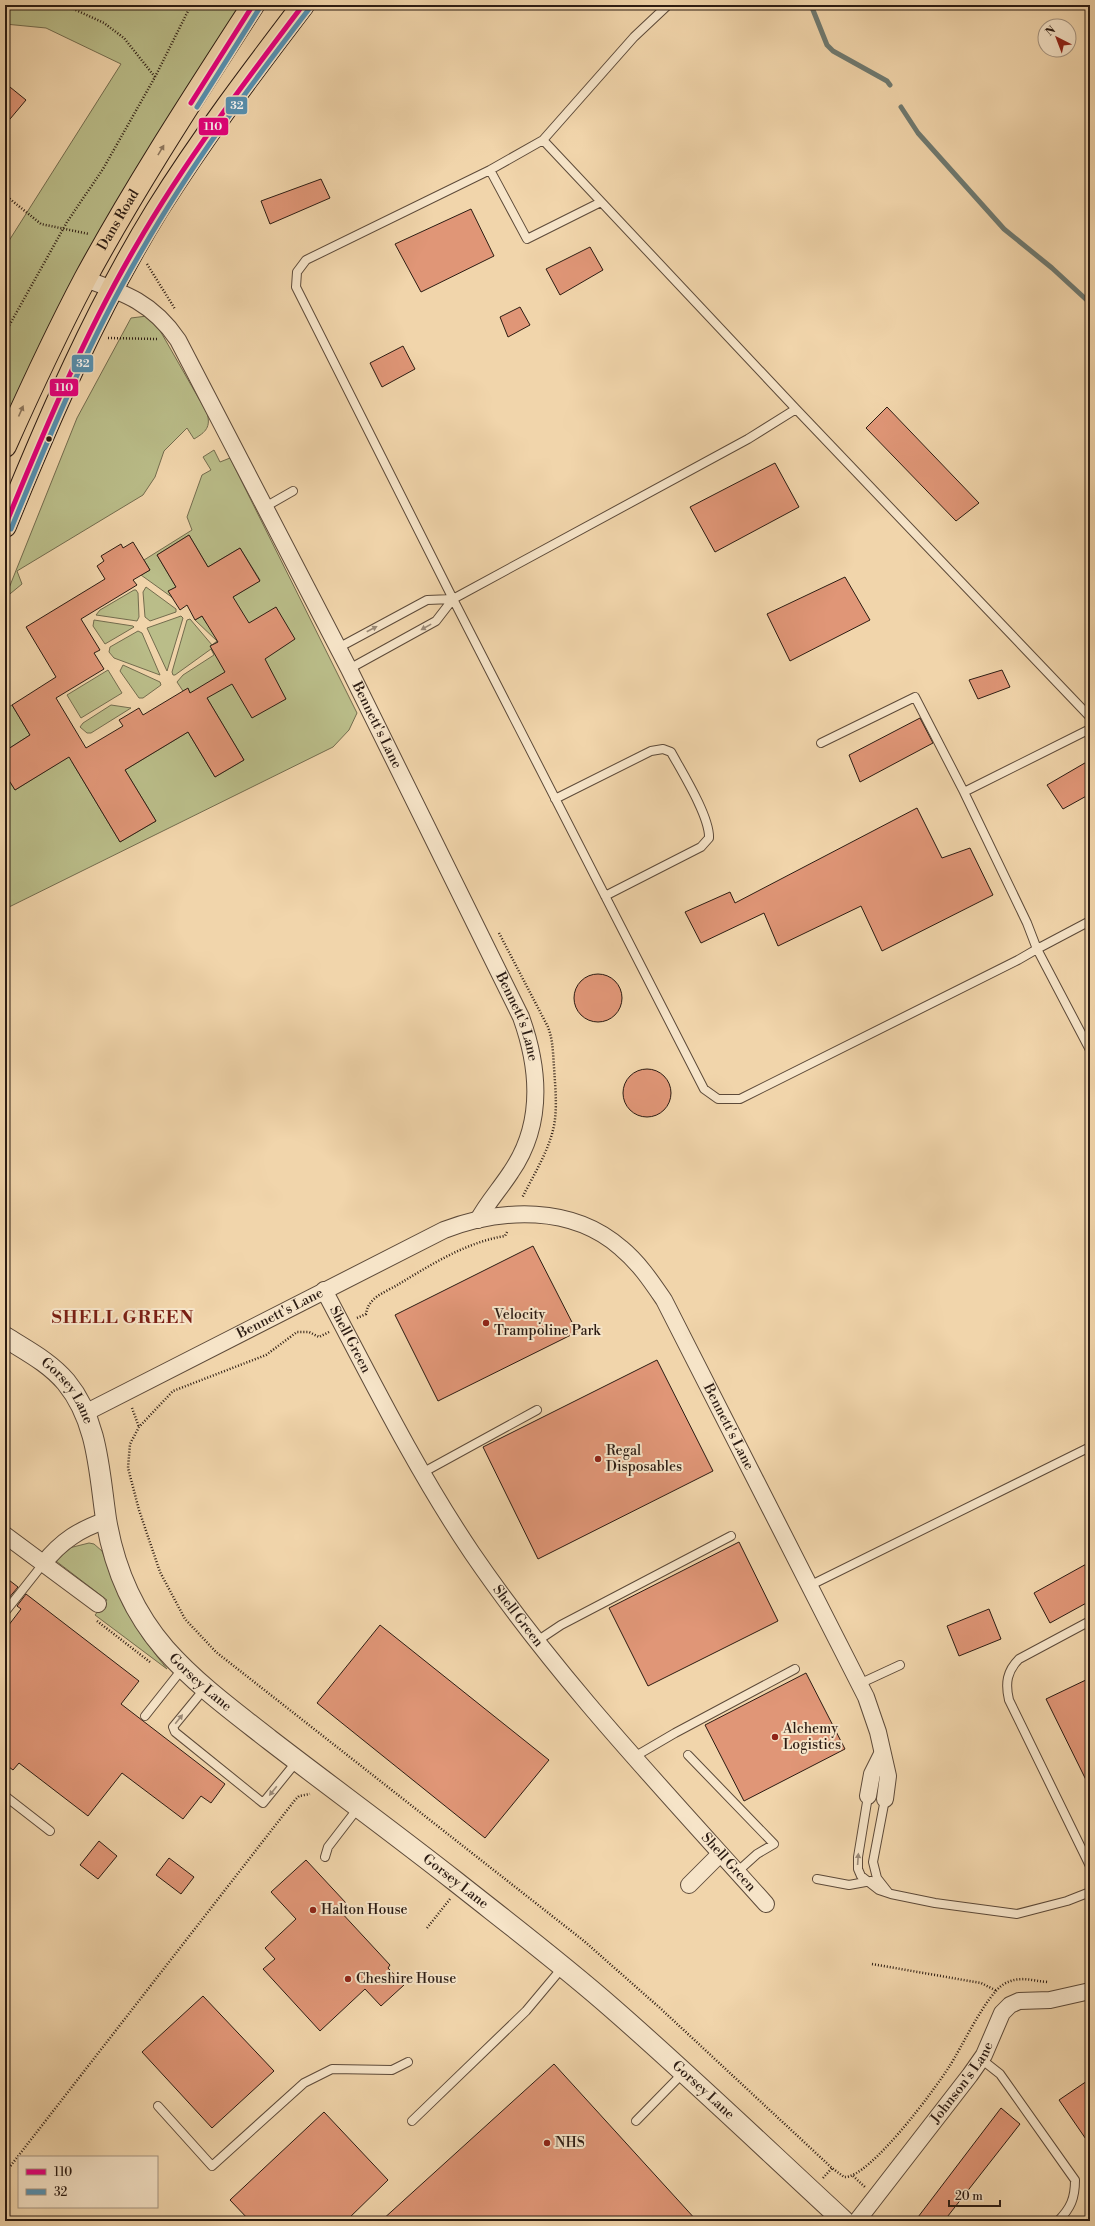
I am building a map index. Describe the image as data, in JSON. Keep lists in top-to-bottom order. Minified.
{"streets":{"main road":["Dans Road"],"street":["Bennett's Lane","Shell Green","Gorsey Lane","Johnson's Lane"]},"crossings":[["Dans Road","Bennett's Lane"],["Bennett's Lane","Shell Green"],["Bennett's Lane","Gorsey Lane"]],"districts":["SHELL GREEN"],"places":["Velocity Trampoline Park","Regal Disposables","Alchemy Logistics","Halton House","Cheshire House","NHS"],"lines":["transit line 110","transit line 32"],"legend":["110","32"],"scale_bar":"20 m","north":"top left"}
